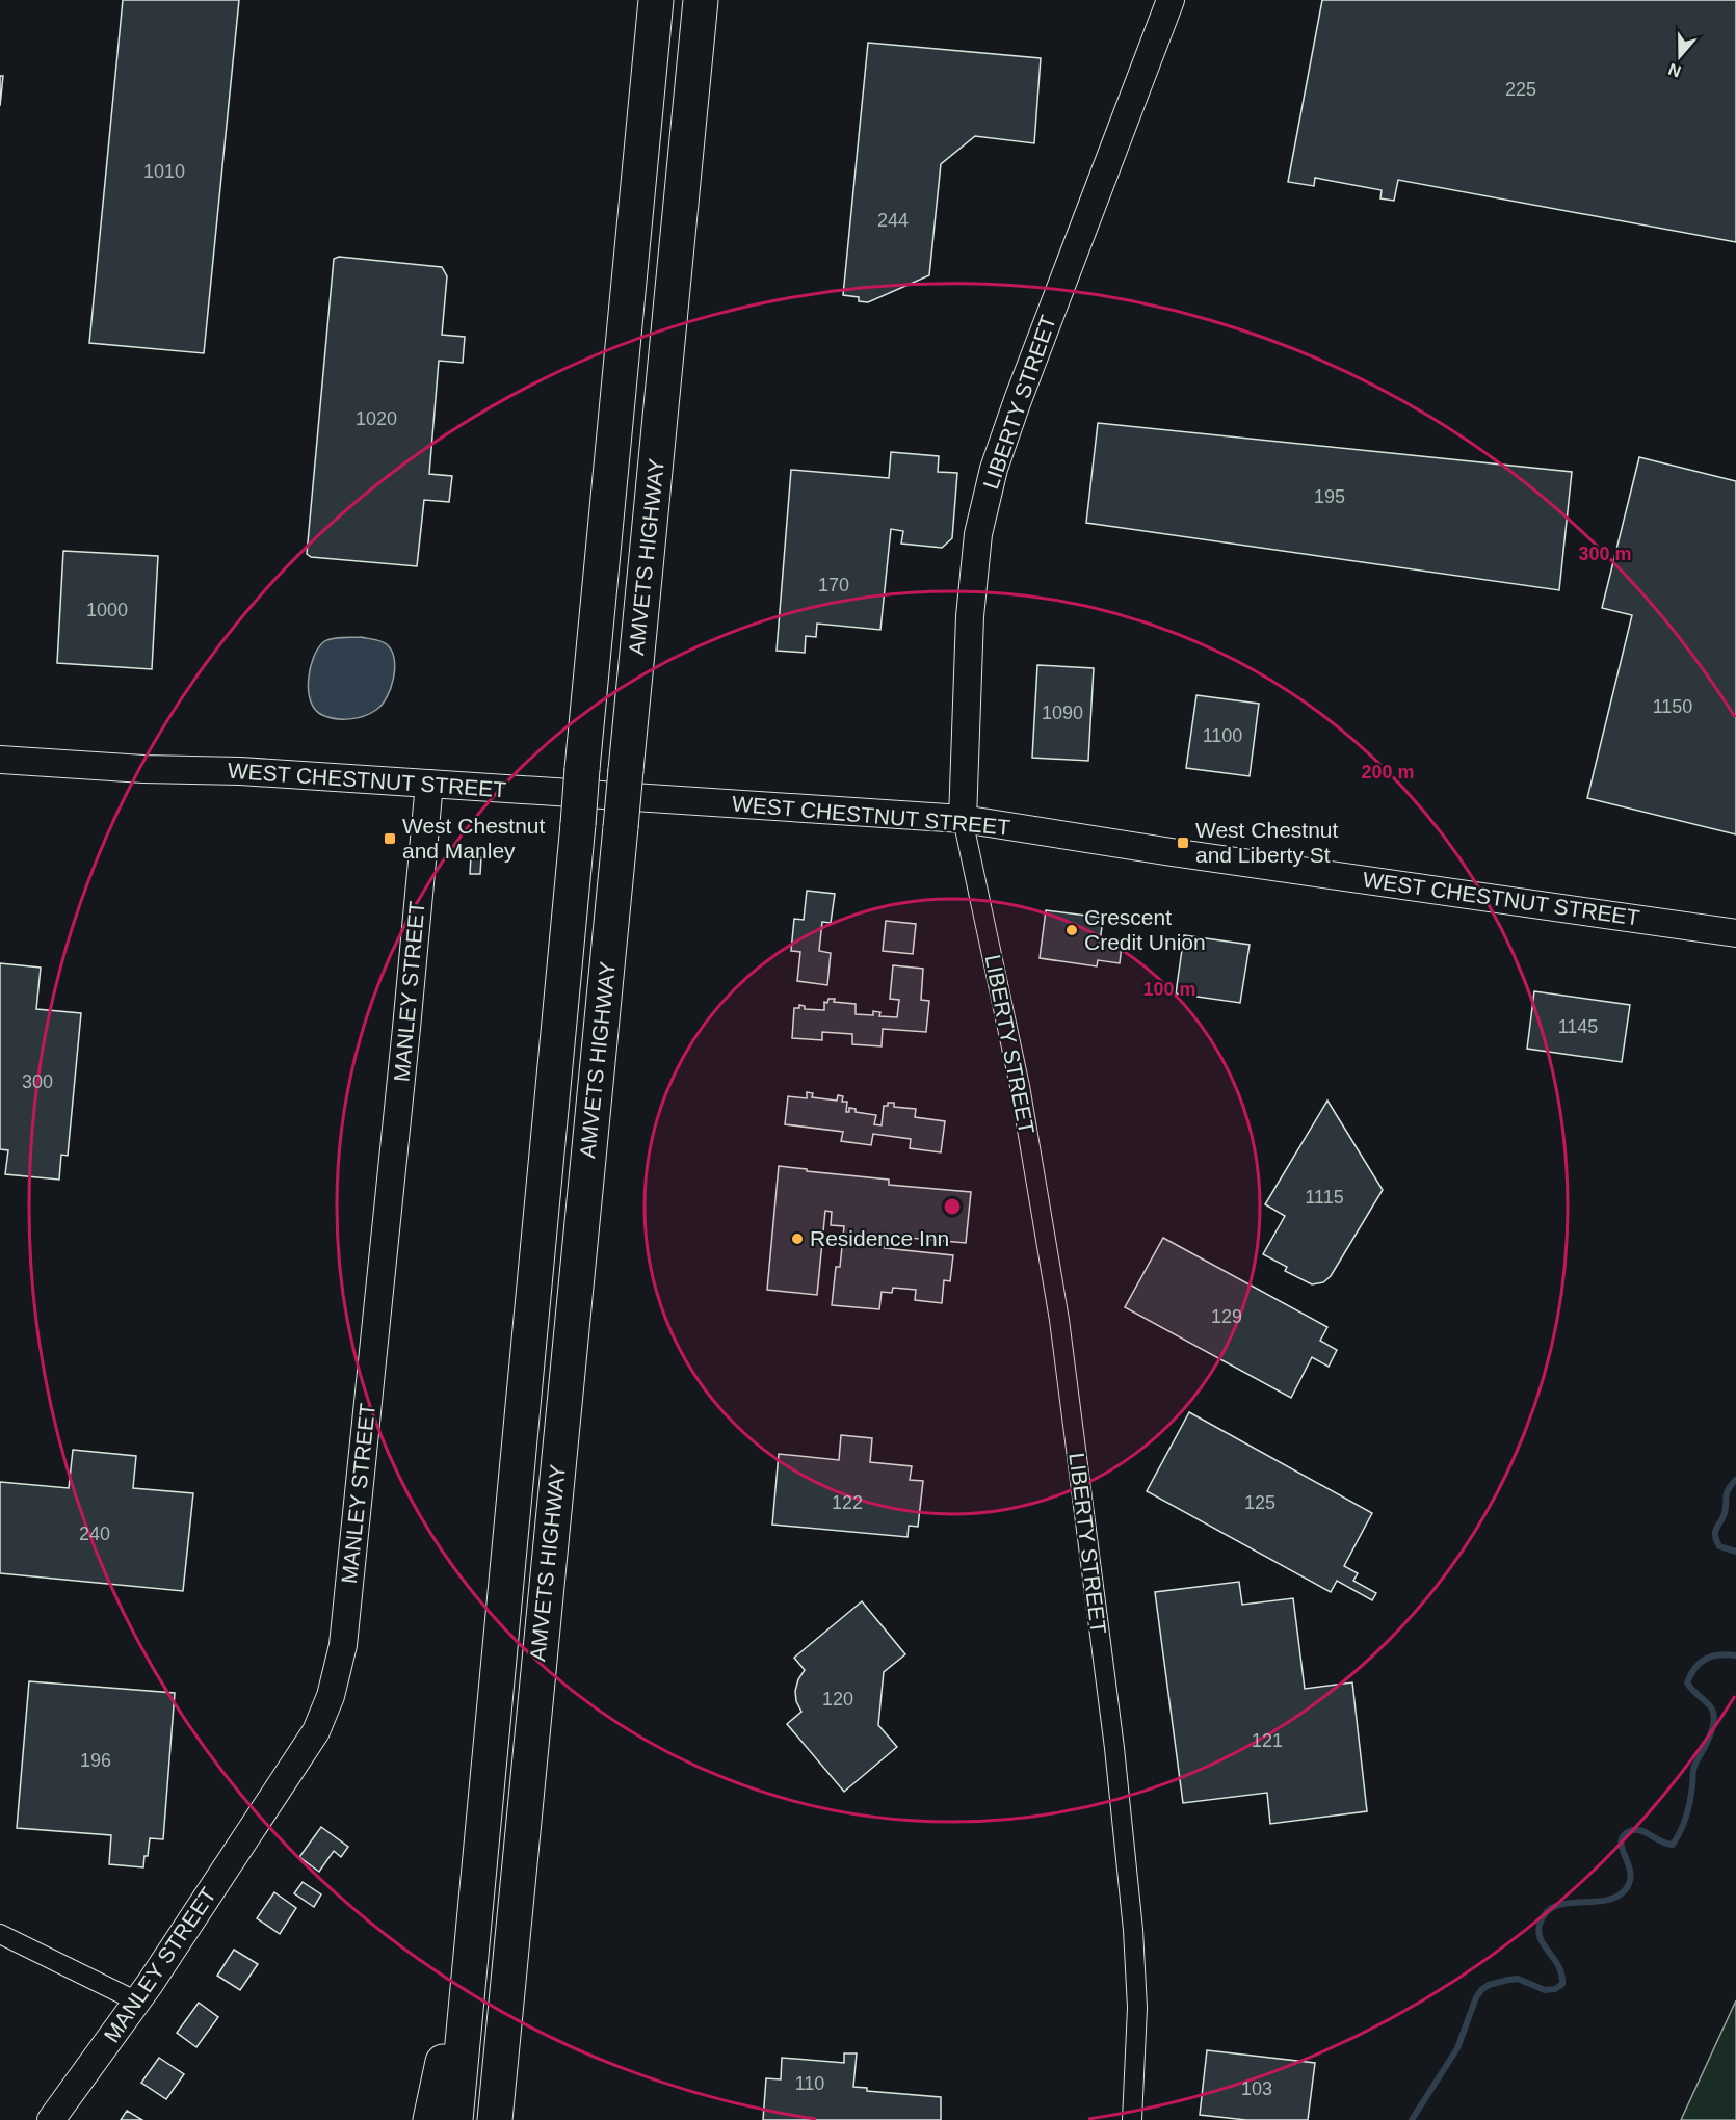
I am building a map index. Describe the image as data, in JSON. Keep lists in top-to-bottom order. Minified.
{"streets":{"highway":["AMVETS HIGHWAY"],"main road":["LIBERTY STREET","WEST CHESTNUT STREET","MANLEY STREET"]},"crossings":[["LIBERTY STREET","WEST CHESTNUT STREET"],["WEST CHESTNUT STREET","MANLEY STREET"]],"places":{"transit":["West Chestnut and Manley","West Chestnut and Liberty St"],"other":["Crescent Credit Union","Residence Inn"]},"house_numbers":["225","1010","244","1020","195","170","1000","1150","1090","1100","1145","300","1115","129","122","125","240","120","121","196","110","103"],"north":"bottom","rings":["300 m","200 m","100 m"]}
